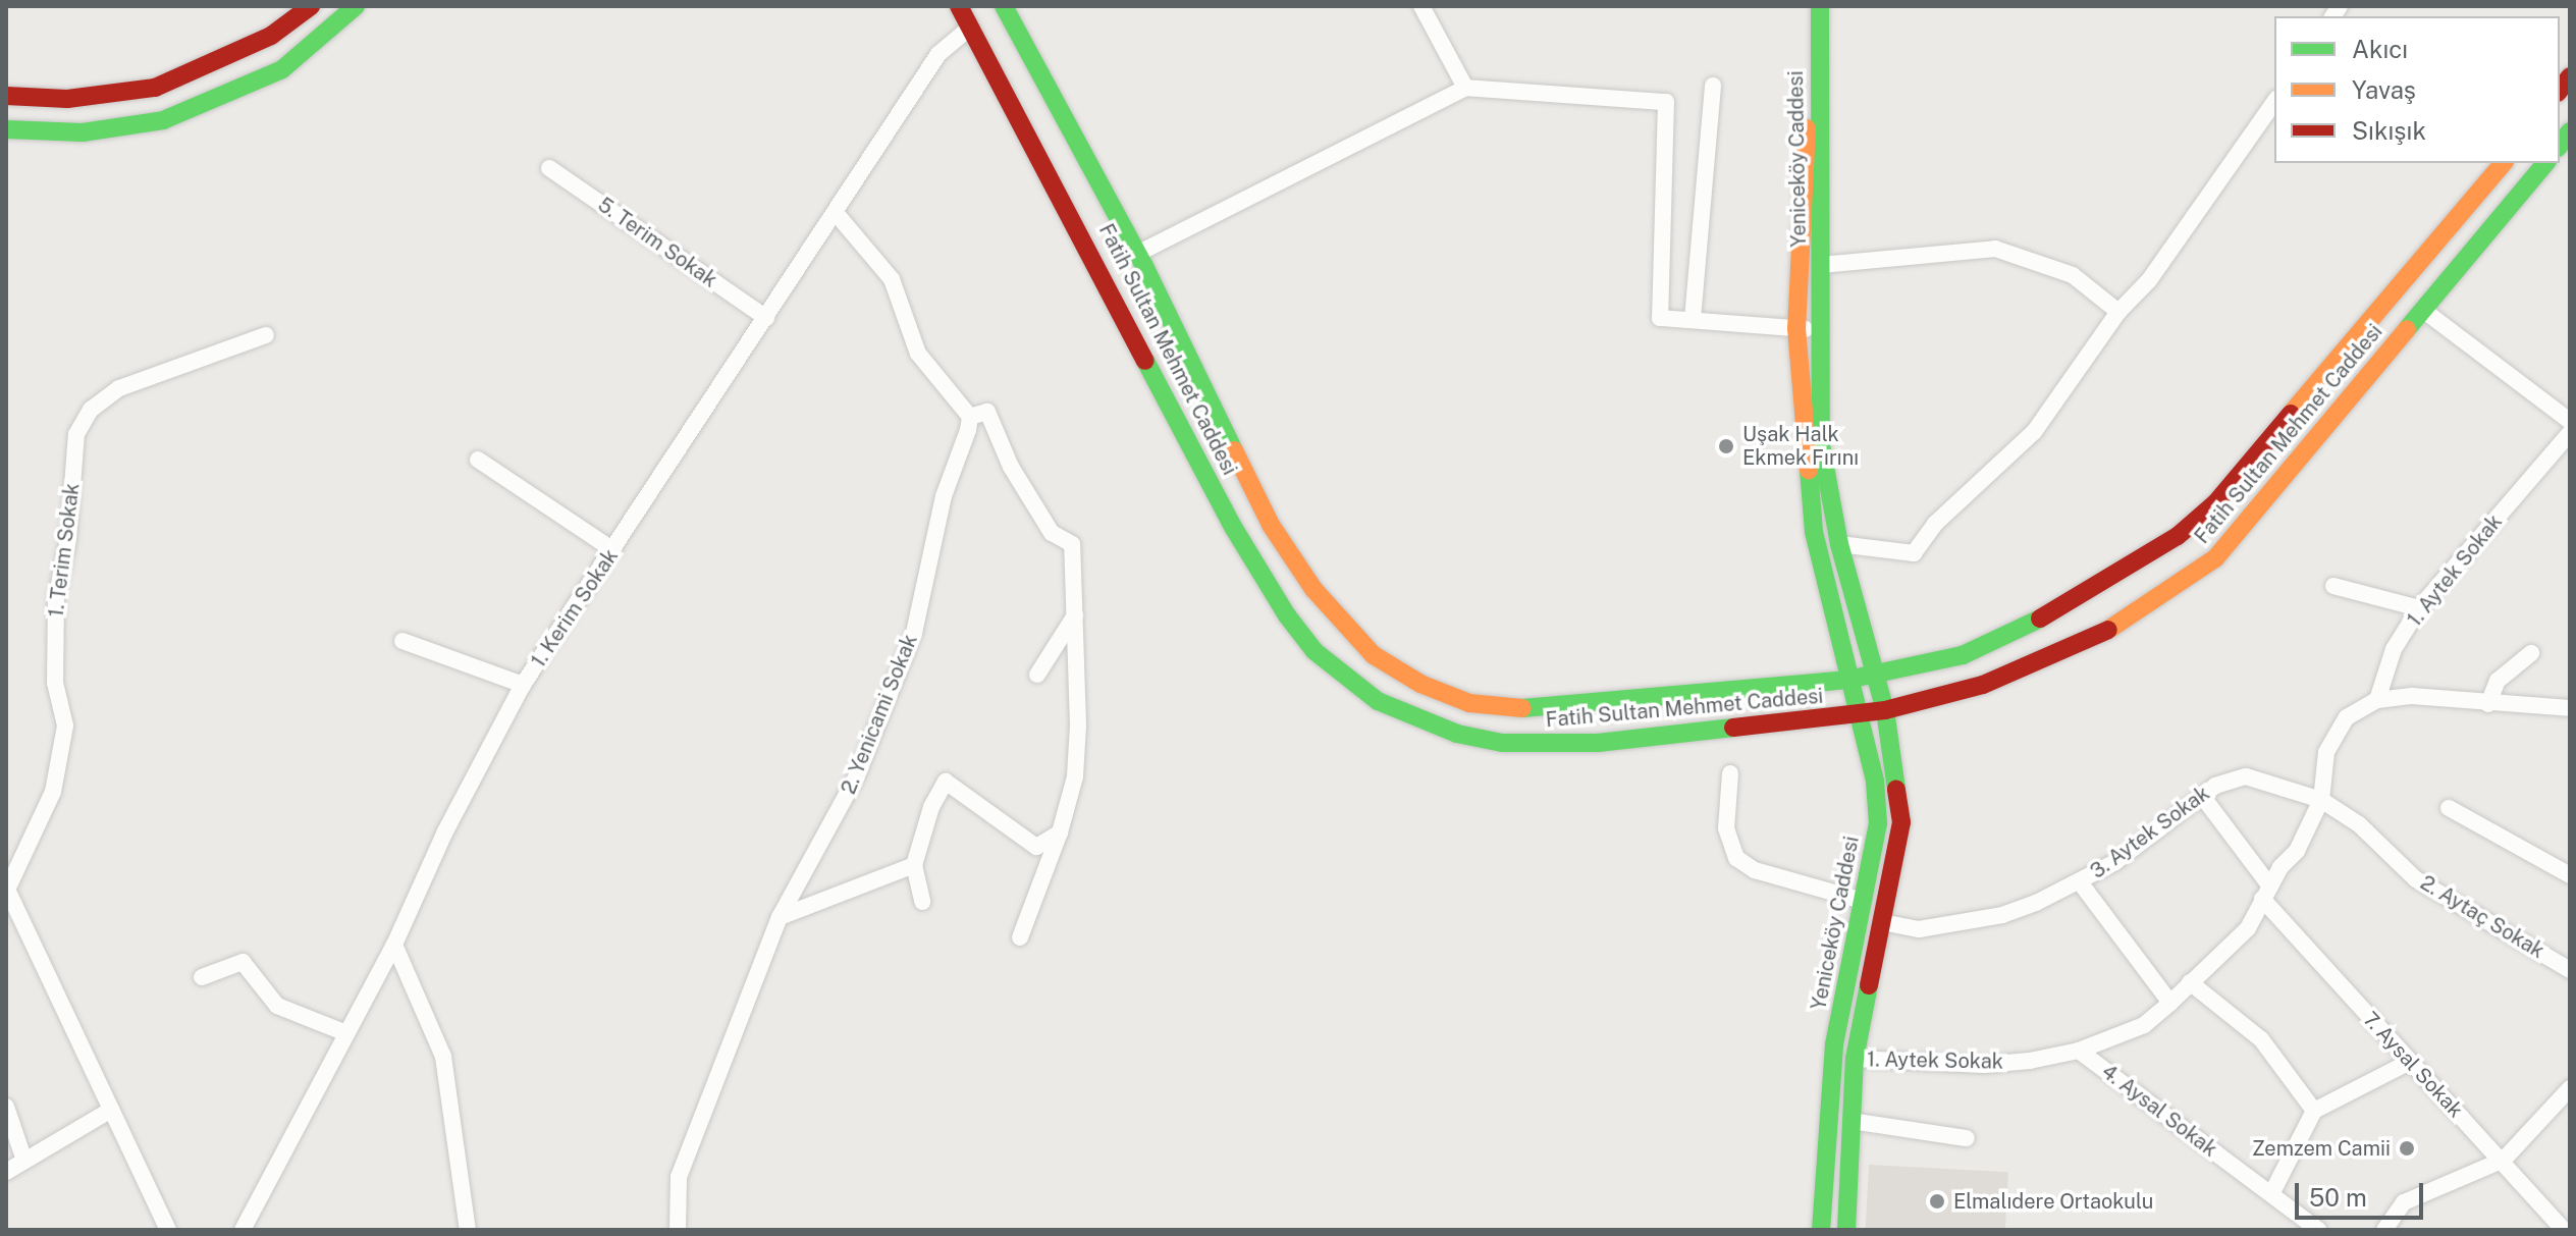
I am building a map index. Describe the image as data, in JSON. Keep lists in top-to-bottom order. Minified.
{"streets":{"main road":["Yeniceköy Caddesi","Fatih Sultan Mehmet Caddesi"],"street":["5. Terim Sokak","1. Terim Sokak","1. Aytek Sokak","1. Kerim Sokak","2. Yenicami Sokak","3. Aytek Sokak","2. Aytaç Sokak","7. Aysal Sokak","4. Aysal Sokak"]},"crossings":[["Yeniceköy Caddesi","Fatih Sultan Mehmet Caddesi"],["Yeniceköy Caddesi","1. Aytek Sokak"],["Yeniceköy Caddesi","3. Aytek Sokak"],["5. Terim Sokak","1. Kerim Sokak"],["Fatih Sultan Mehmet Caddesi","1. Kerim Sokak"],["1. Aytek Sokak","2. Aytaç Sokak"],["1. Aytek Sokak","7. Aysal Sokak"],["1. Aytek Sokak","4. Aysal Sokak"],["3. Aytek Sokak","2. Aytaç Sokak"],["3. Aytek Sokak","7. Aysal Sokak"]],"places":["Uşak Halk Ekmek Fırını","Zemzem Camii","Elmalıdere Ortaokulu"],"legend":["Akıcı","Yavaş","Sıkışık"],"scale_bar":"50 m"}
